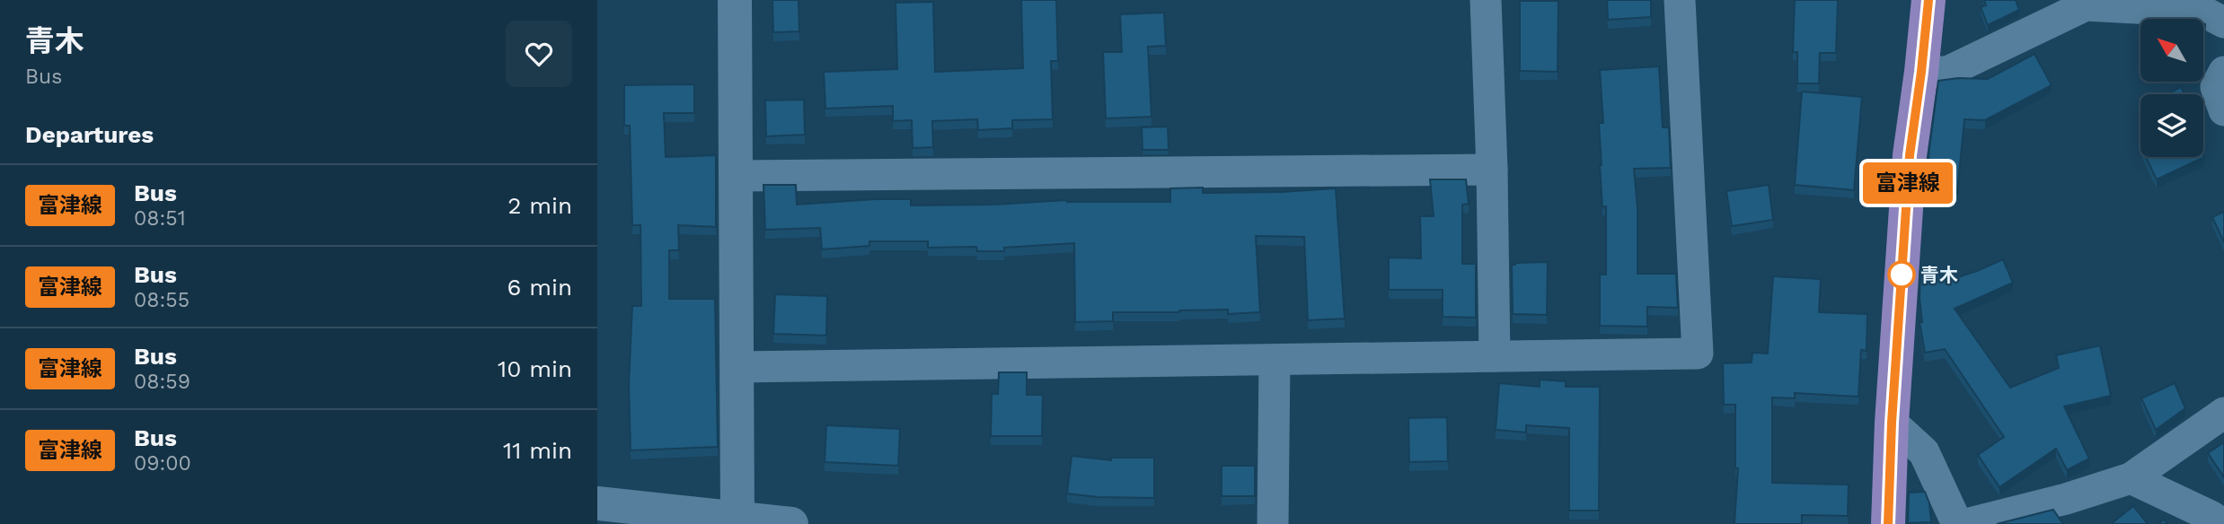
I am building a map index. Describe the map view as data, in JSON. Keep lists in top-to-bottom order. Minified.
{"places":["青木"],"lines":["bus line 富津線"],"north":"top left","page":{"heading":[["青木","Bus"],"Departures"],"on_map":"富津線","list":[{"mark":"富津線","name":"Bus","note":"08:51","value":"2 min"},{"mark":"富津線","name":"Bus","note":"08:55","value":"6 min"},{"mark":"富津線","name":"Bus","note":"08:59","value":"10 min"},{"mark":"富津線","name":"Bus","note":"09:00","value":"11 min"}]}}
